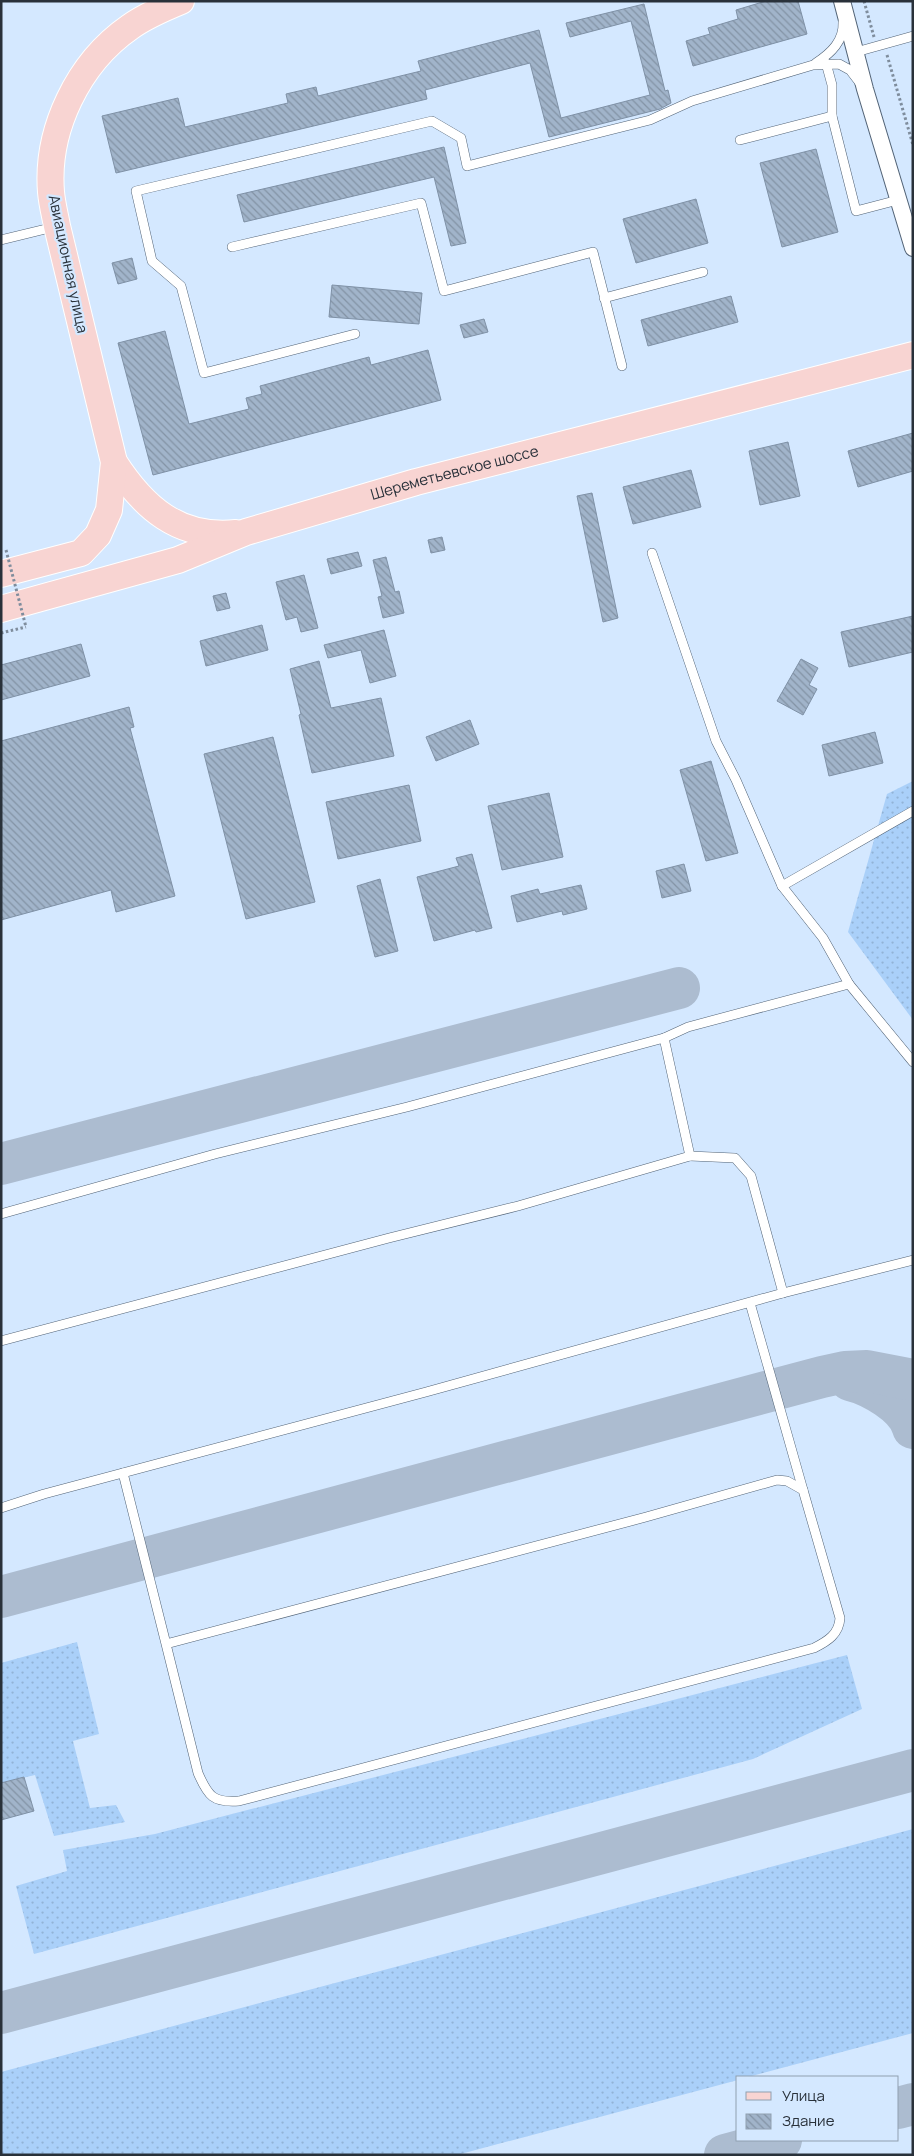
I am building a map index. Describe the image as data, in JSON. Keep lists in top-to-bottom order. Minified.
{"streets":{"main road":["Авиационная улица","Шереметьевское шоссе"]},"crossings":[["Авиационная улица","Шереметьевское шоссе"]],"legend":["Улица","Здание"]}
